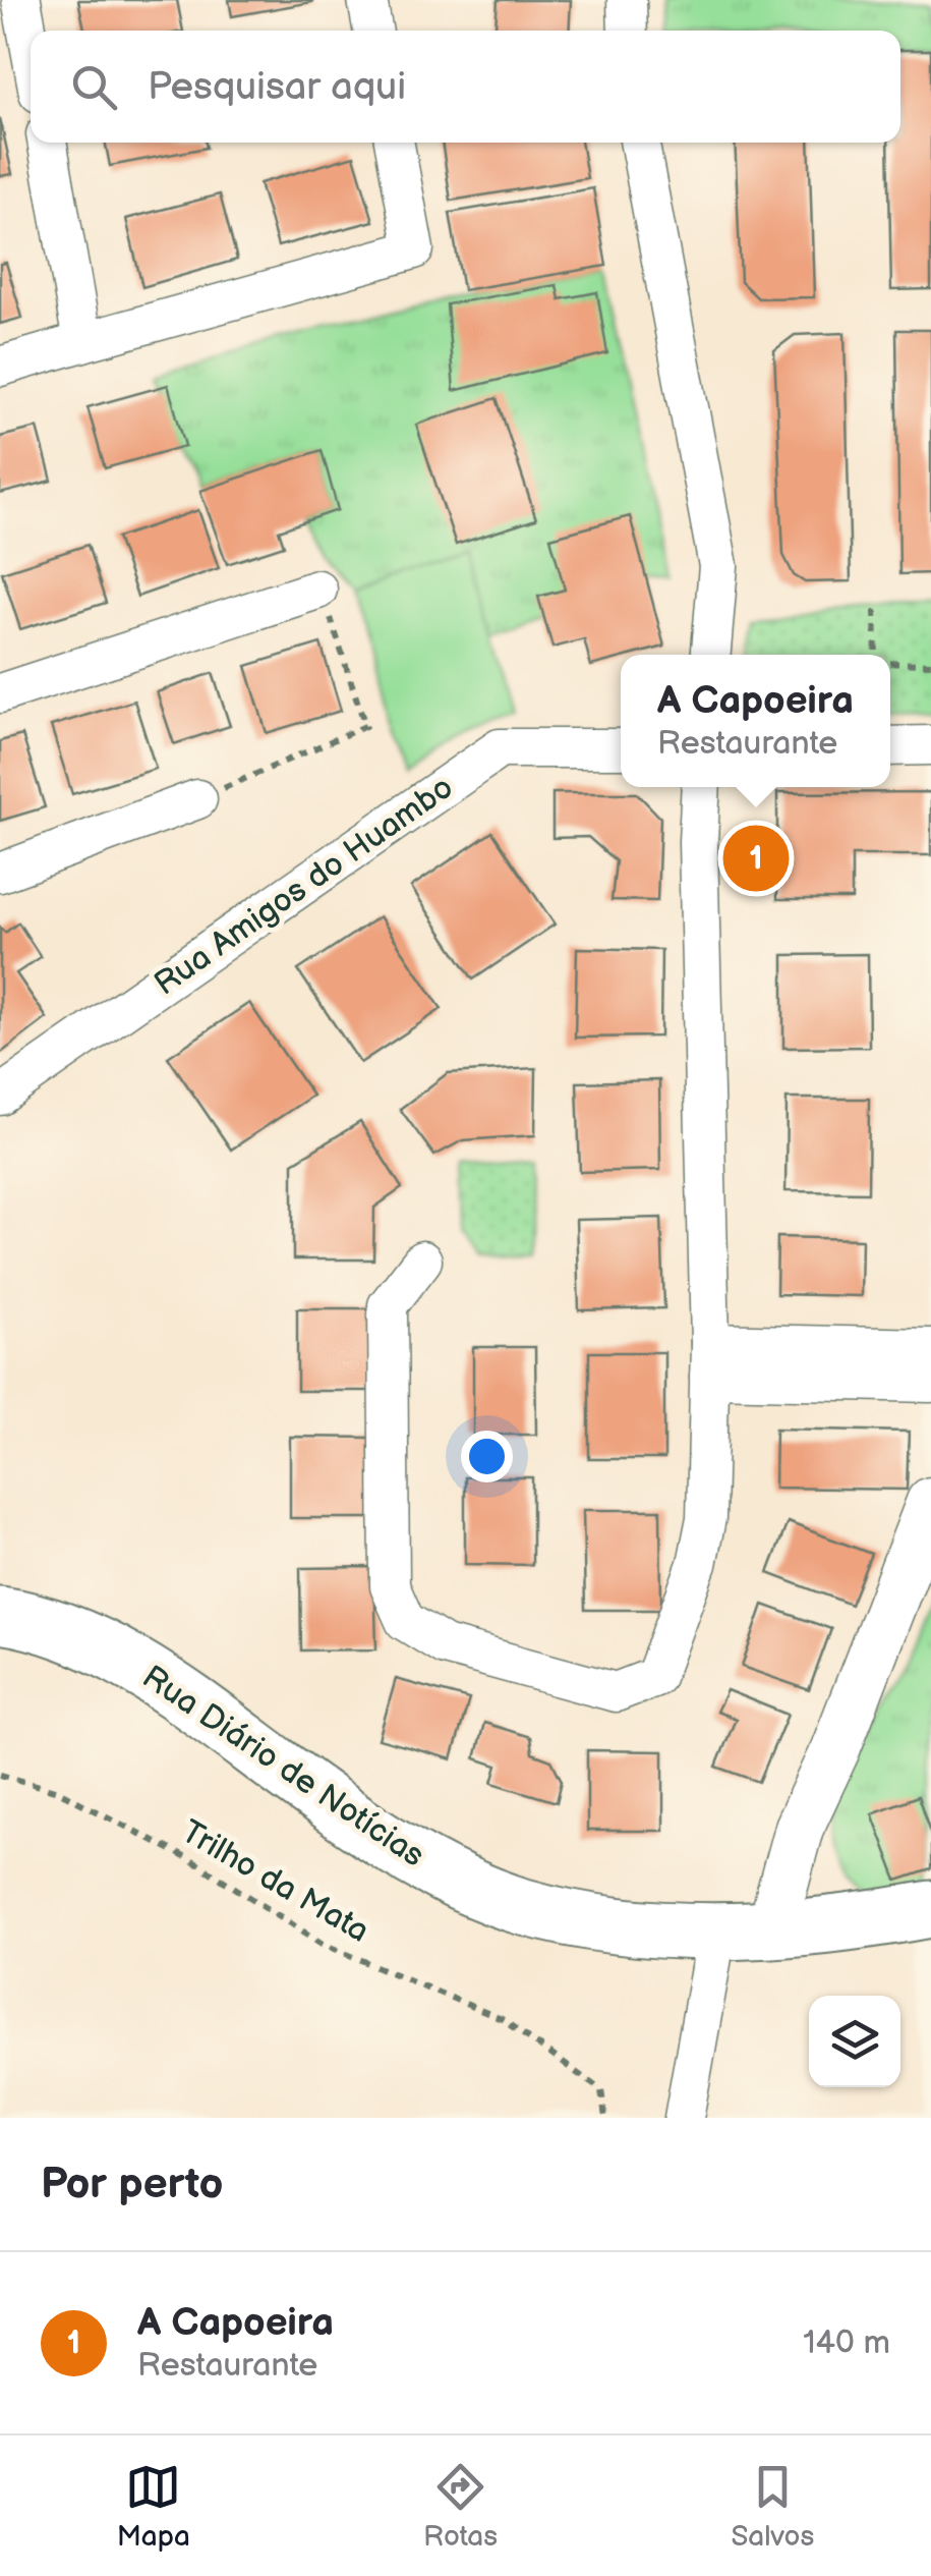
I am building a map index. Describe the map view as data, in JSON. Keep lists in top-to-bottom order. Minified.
{"streets":{"main road":["Rua Diário de Notícias"],"street":["Rua Amigos do Huambo"],"path":["Trilho da Mata"]},"page":{"search":"Pesquisar aqui","popup":["A Capoeira","Restaurante"],"pins":"1","heading":"Por perto","list":[{"mark":"1","name":"A Capoeira","note":"Restaurante","value":"140 m"}],"nav":["Mapa","Rotas","Salvos"]}}
